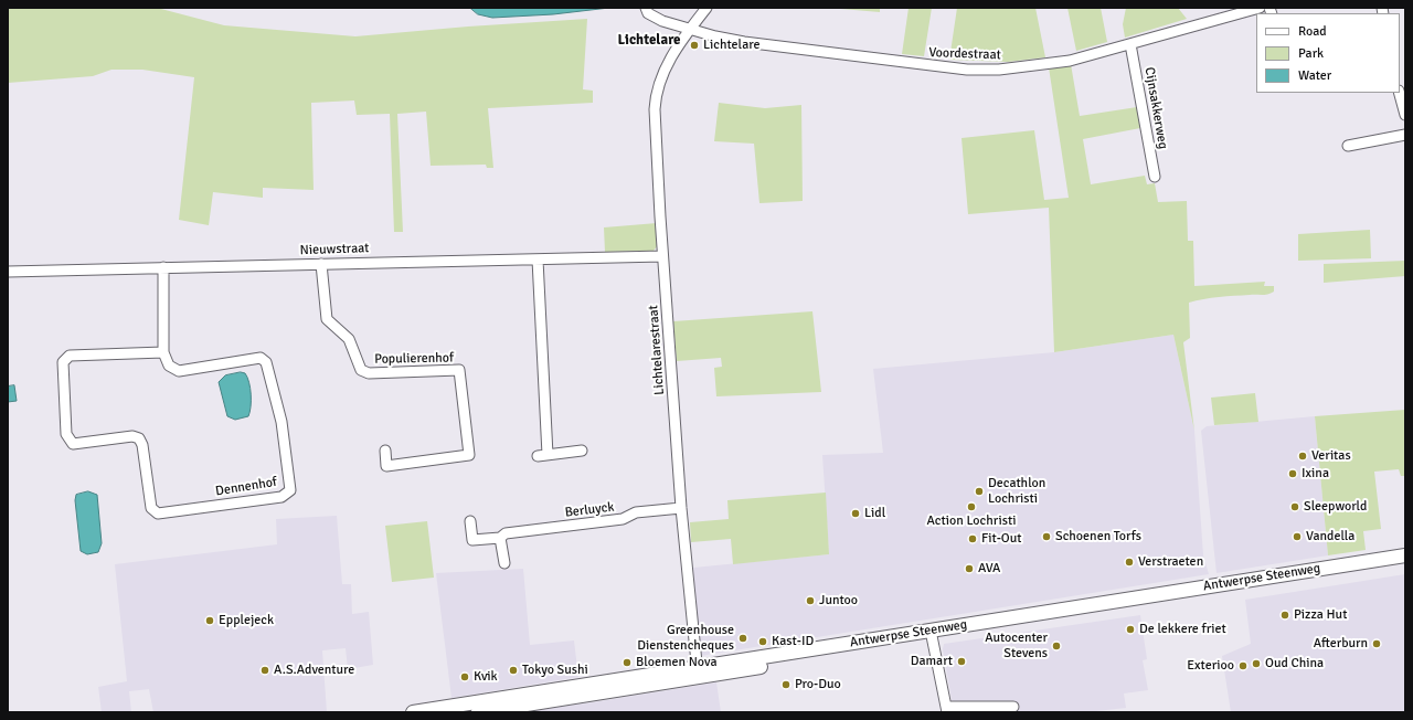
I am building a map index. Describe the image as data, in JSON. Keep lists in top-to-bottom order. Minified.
{"streets":{"main road":["Antwerpse Steenweg"],"street":["Voordestraat","Cijnsakkerweg","Nieuwstraat","Lichtelarestraat","Populierenhof","Dennenhof","Berluyck"]},"crossings":[["Voordestraat","Cijnsakkerweg"],["Voordestraat","Lichtelarestraat"],["Nieuwstraat","Lichtelarestraat"],["Nieuwstraat","Populierenhof"],["Lichtelarestraat","Berluyck"],["Lichtelarestraat","Antwerpse Steenweg"]],"districts":["Lichtelare"],"places":["Lichtelare","Veritas","Ixina","Decathlon Lochristi","Action Lochristi","Sleepworld","Lidl","Schoenen Torfs","Vandella","Fit-Out","Verstraeten","AVA","Juntoo","Pizza Hut","Epplejeck","De lekkere friet","Greenhouse Dienstencheques","Kast-ID","Afterburn","Autocenter Stevens","Damart","Bloemen Nova","Oud China","Exterioo","A.S.Adventure","Tokyo Sushi","Kvik","Pro-Duo"],"legend":["Road","Park","Water"]}
